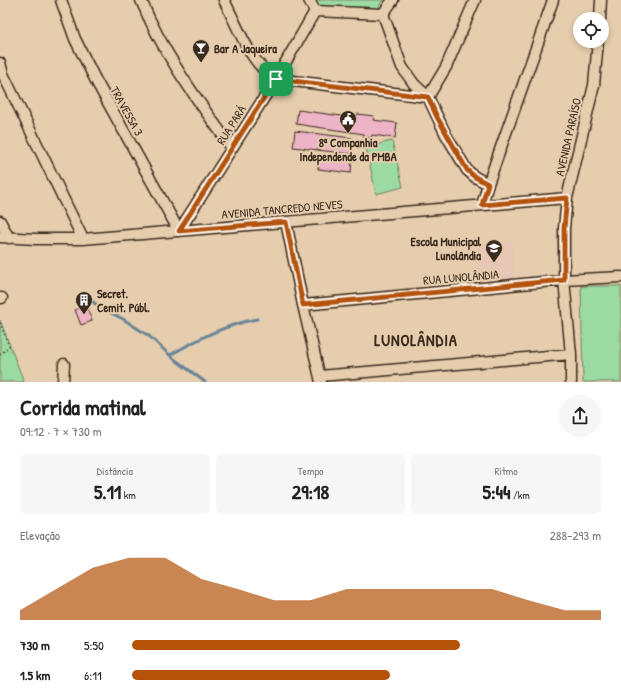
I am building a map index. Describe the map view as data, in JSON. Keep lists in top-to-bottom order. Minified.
{"streets":{"street":["TRAVESSA 3","RUA PARÁ","AVENIDA PARAÍSO","AVENIDA TANCREDO NEVES","RUA LUNOLÂNDIA"]},"crossings":[["TRAVESSA 3","RUA PARÁ"],["TRAVESSA 3","AVENIDA TANCREDO NEVES"],["RUA PARÁ","AVENIDA TANCREDO NEVES"],["AVENIDA PARAÍSO","AVENIDA TANCREDO NEVES"],["AVENIDA PARAÍSO","RUA LUNOLÂNDIA"]],"districts":["LUNOLÂNDIA"],"places":{"bar":["Bar A Jaqueira"],"public building":["8ª Companhia Independende da PMBA"],"school or university":["Escola Municipal Lunolândia"],"building":["Secret. Cemit. Públ."]},"page":{"heading":["Corrida matinal","09:12 · 7 × 730 m"],"stats":[["Distância","5.11 km"],["Tempo","29:18"],["Ritmo","5:44 /km"]],"chart":["Elevação","288–293 m"],"list":[{"name":"730 m","note":"5:50"},{"name":"1.5 km","note":"6:11"}]}}
